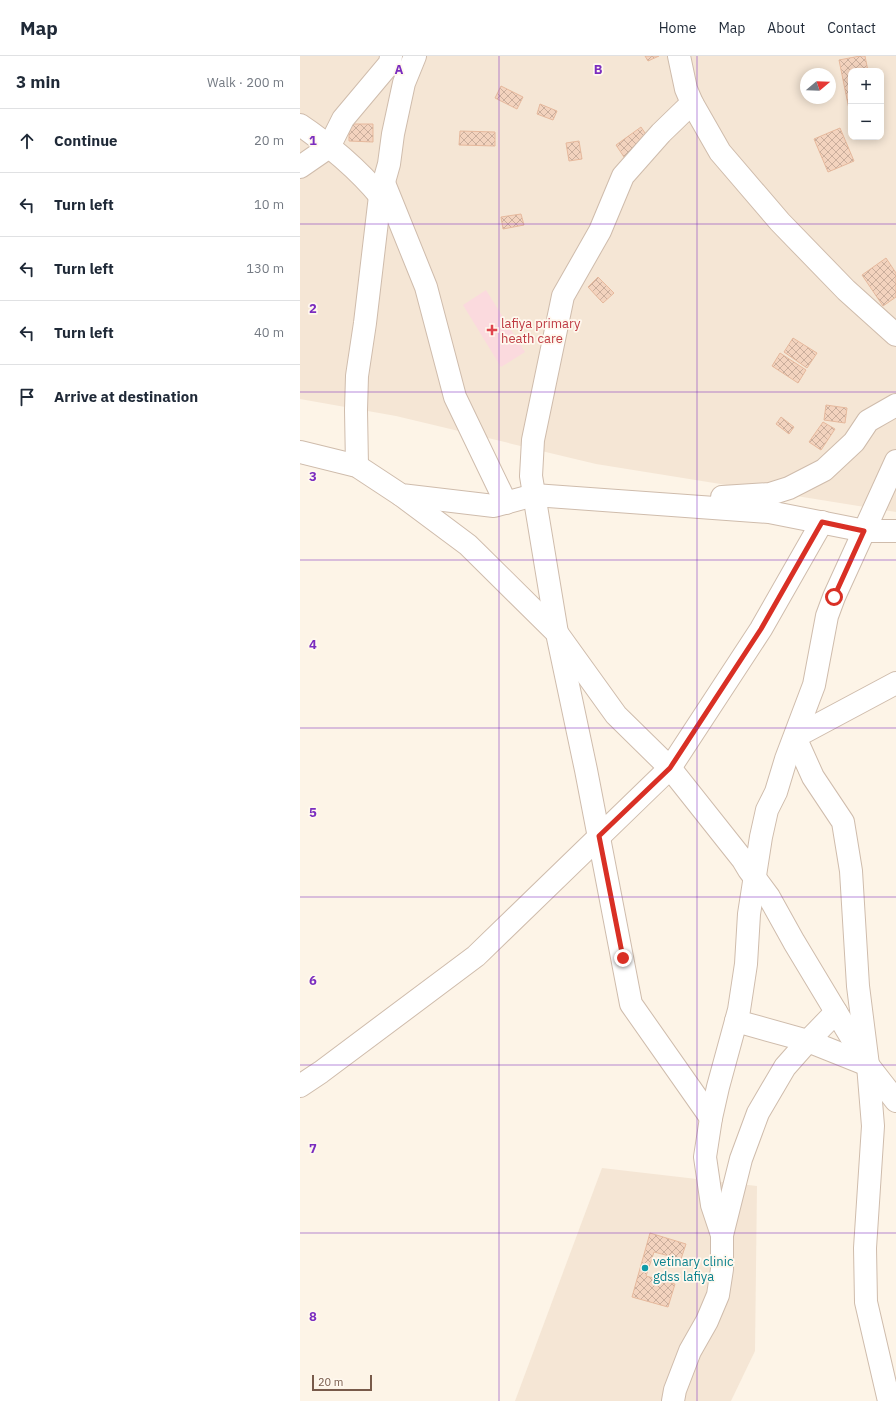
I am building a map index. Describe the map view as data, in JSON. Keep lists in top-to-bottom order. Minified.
{"places":{"health":["lafiya primary heath care"],"other":["vetinary clinic gdss lafiya"]},"scale_bar":"20 m","north":"right","page":{"header":"Map","nav":["Home","Map","About","Contact"],"heading":["3 min","Walk · 200 m"],"map_buttons":["+","−"],"list":[["Continue","20 m"],["Turn left","10 m"],["Turn left","130 m"],["Turn left","40 m"],"Arrive at destination"],"scale":"20 m"},"grid":{"columns":["A","B"],"rows":["1","2","3","4","5","6","7","8"]}}
